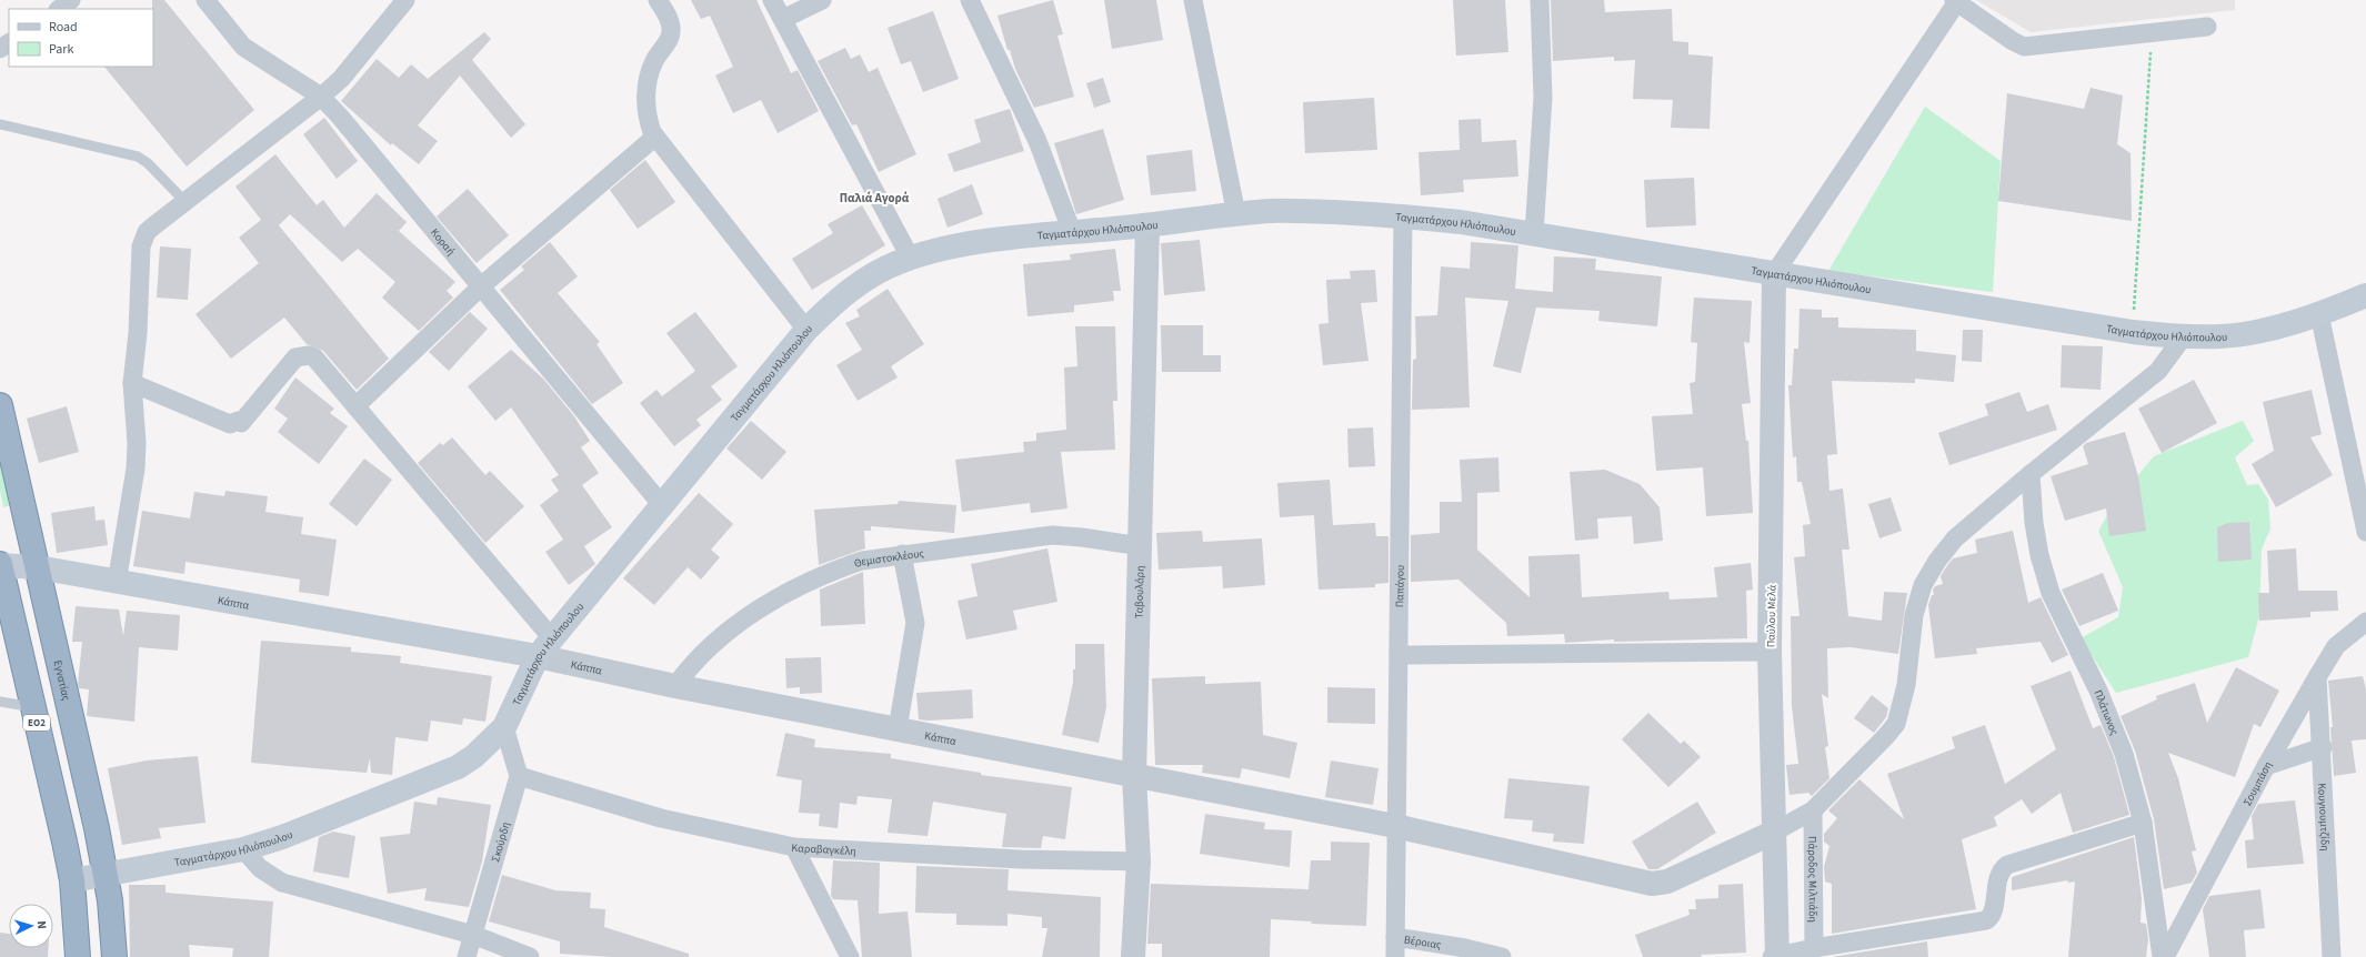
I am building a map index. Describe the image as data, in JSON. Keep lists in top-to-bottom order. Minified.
{"streets":{"highway":["Εγνατίας","ΕΟ2"],"main road":["Ταγματάρχου Ηλιόπουλου","Κάππα"],"street":["Κοραή","Θεμιστοκλέους","Παπάγου","Ταβουλάρη","Παύλου Μελά","Πλάτωνος","Σουμπάση","Κουγιουμτζίδη","Σκούρδη","Καραβαγκέλη","Πάροδος Μιλτιάδη","Βέροιας"]},"crossings":[["Ταγματάρχου Ηλιόπουλου","Κοραή"],["Ταγματάρχου Ηλιόπουλου","Παπάγου"],["Ταγματάρχου Ηλιόπουλου","Ταβουλάρη"],["Ταγματάρχου Ηλιόπουλου","Κάππα"],["Ταγματάρχου Ηλιόπουλου","Παύλου Μελά"],["Ταγματάρχου Ηλιόπουλου","Εγνατίας"],["Ταγματάρχου Ηλιόπουλου","ΕΟ2"],["Θεμιστοκλέους","Ταβουλάρη"],["Θεμιστοκλέους","Κάππα"],["Παπάγου","Κάππα"],["Παπάγου","Βέροιας"],["Ταβουλάρη","Κάππα"],["Ταβουλάρη","Καραβαγκέλη"],["Κάππα","Παύλου Μελά"],["Κάππα","Εγνατίας"],["Κάππα","ΕΟ2"],["Πλάτωνος","Σουμπάση"],["Σουμπάση","Κουγιουμτζίδη"],["Σκούρδη","Καραβαγκέλη"]],"districts":["Παλιά Αγορά"],"legend":["Road","Park"],"north":"right"}
